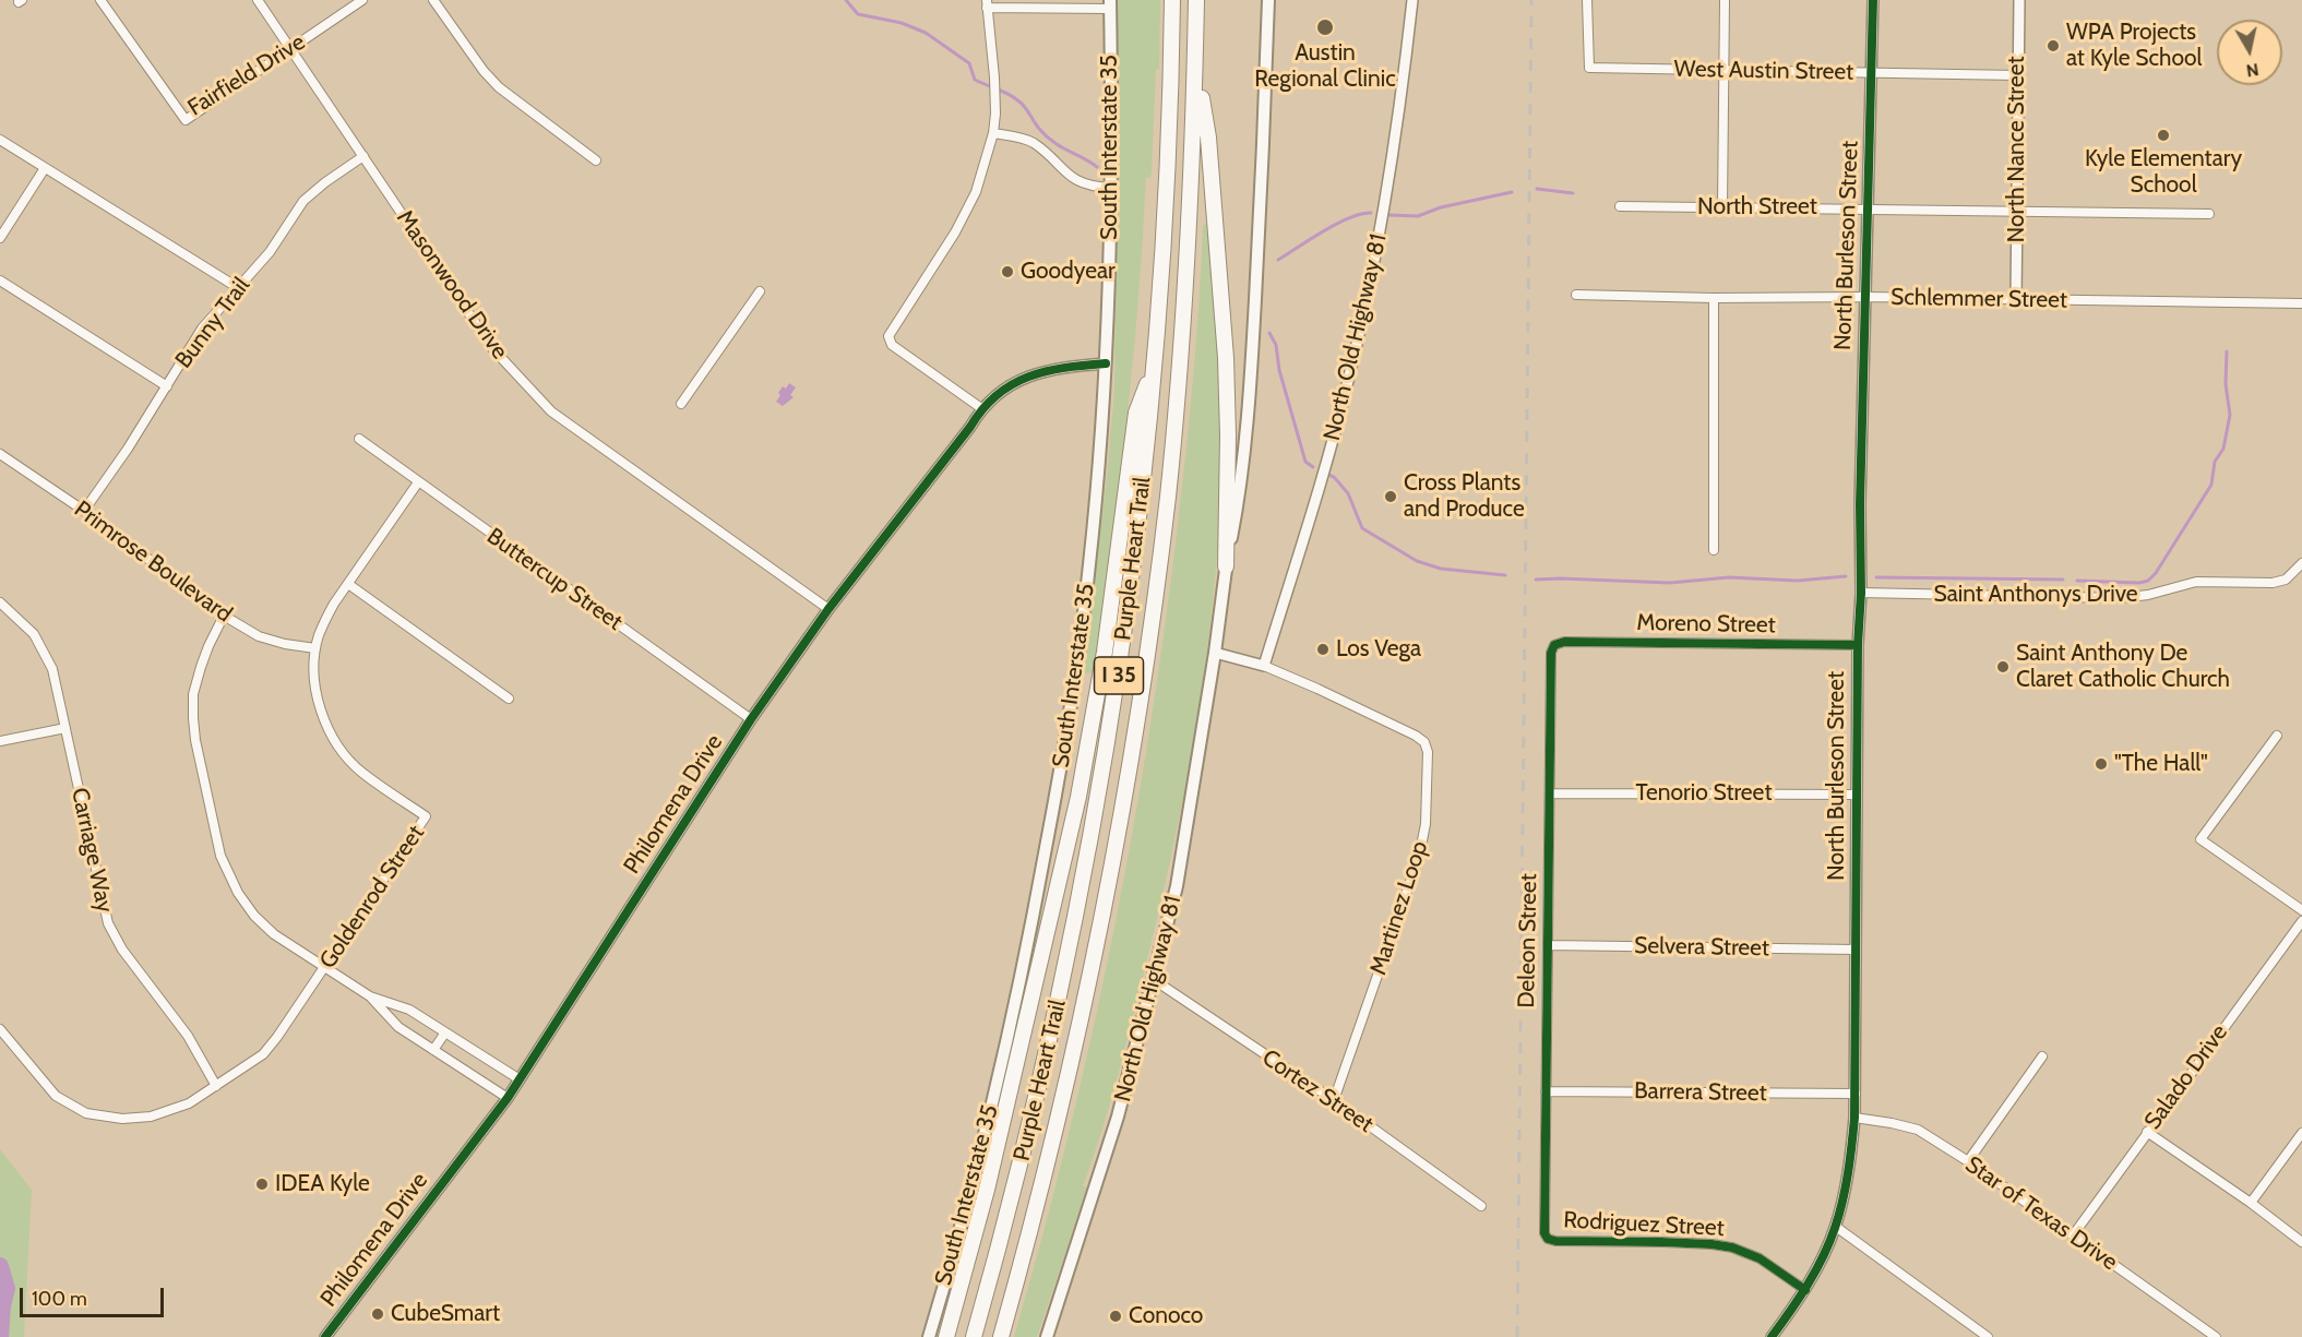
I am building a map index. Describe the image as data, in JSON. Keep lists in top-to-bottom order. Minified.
{"streets":{"highway":["Purple Heart Trail","I 35"],"main road":["South Interstate 35","North Old Highway 81"],"street":["West Austin Street","Fairfield Drive","North Nance Street","North Street","North Burleson Street","Masonwood Drive","Schlemmer Street","Bunny Trail","Primrose Boulevard","Buttercup Street","Saint Anthonys Drive","Moreno Street","Tenorio Street","Philomena Drive","Carriage Way","Goldenrod Street","Martinez Loop","Deleon Street","Selvera Street","Salado Drive","Cortez Street","Barrera Street","Star of Texas Drive","Rodriguez Street"]},"crossings":[["West Austin Street","North Nance Street"],["West Austin Street","North Burleson Street"],["Fairfield Drive","Masonwood Drive"],["South Interstate 35","Philomena Drive"],["North Nance Street","North Street"],["North Nance Street","Schlemmer Street"],["North Street","North Burleson Street"],["North Burleson Street","Schlemmer Street"],["North Burleson Street","Saint Anthonys Drive"],["North Burleson Street","Moreno Street"],["North Burleson Street","Tenorio Street"],["North Burleson Street","Selvera Street"],["North Burleson Street","Barrera Street"],["North Burleson Street","Star of Texas Drive"],["North Burleson Street","Rodriguez Street"],["Masonwood Drive","Bunny Trail"],["Masonwood Drive","Philomena Drive"],["Bunny Trail","Primrose Boulevard"],["North Old Highway 81","Martinez Loop"],["North Old Highway 81","Cortez Street"],["Primrose Boulevard","Goldenrod Street"],["Buttercup Street","Philomena Drive"],["Buttercup Street","Goldenrod Street"],["Moreno Street","Deleon Street"],["Tenorio Street","Deleon Street"],["Carriage Way","Goldenrod Street"],["Martinez Loop","Cortez Street"],["Deleon Street","Selvera Street"],["Deleon Street","Barrera Street"],["Deleon Street","Rodriguez Street"],["Salado Drive","Star of Texas Drive"]],"places":["Austin Regional Clinic","WPA Projects at Kyle School","Kyle Elementary School","Goodyear","Cross Plants and Produce","Los Vega","Saint Anthony De Claret Catholic Church","\"The Hall\"","IDEA Kyle","CubeSmart","Conoco"],"scale_bar":"100 m","north":"bottom"}
